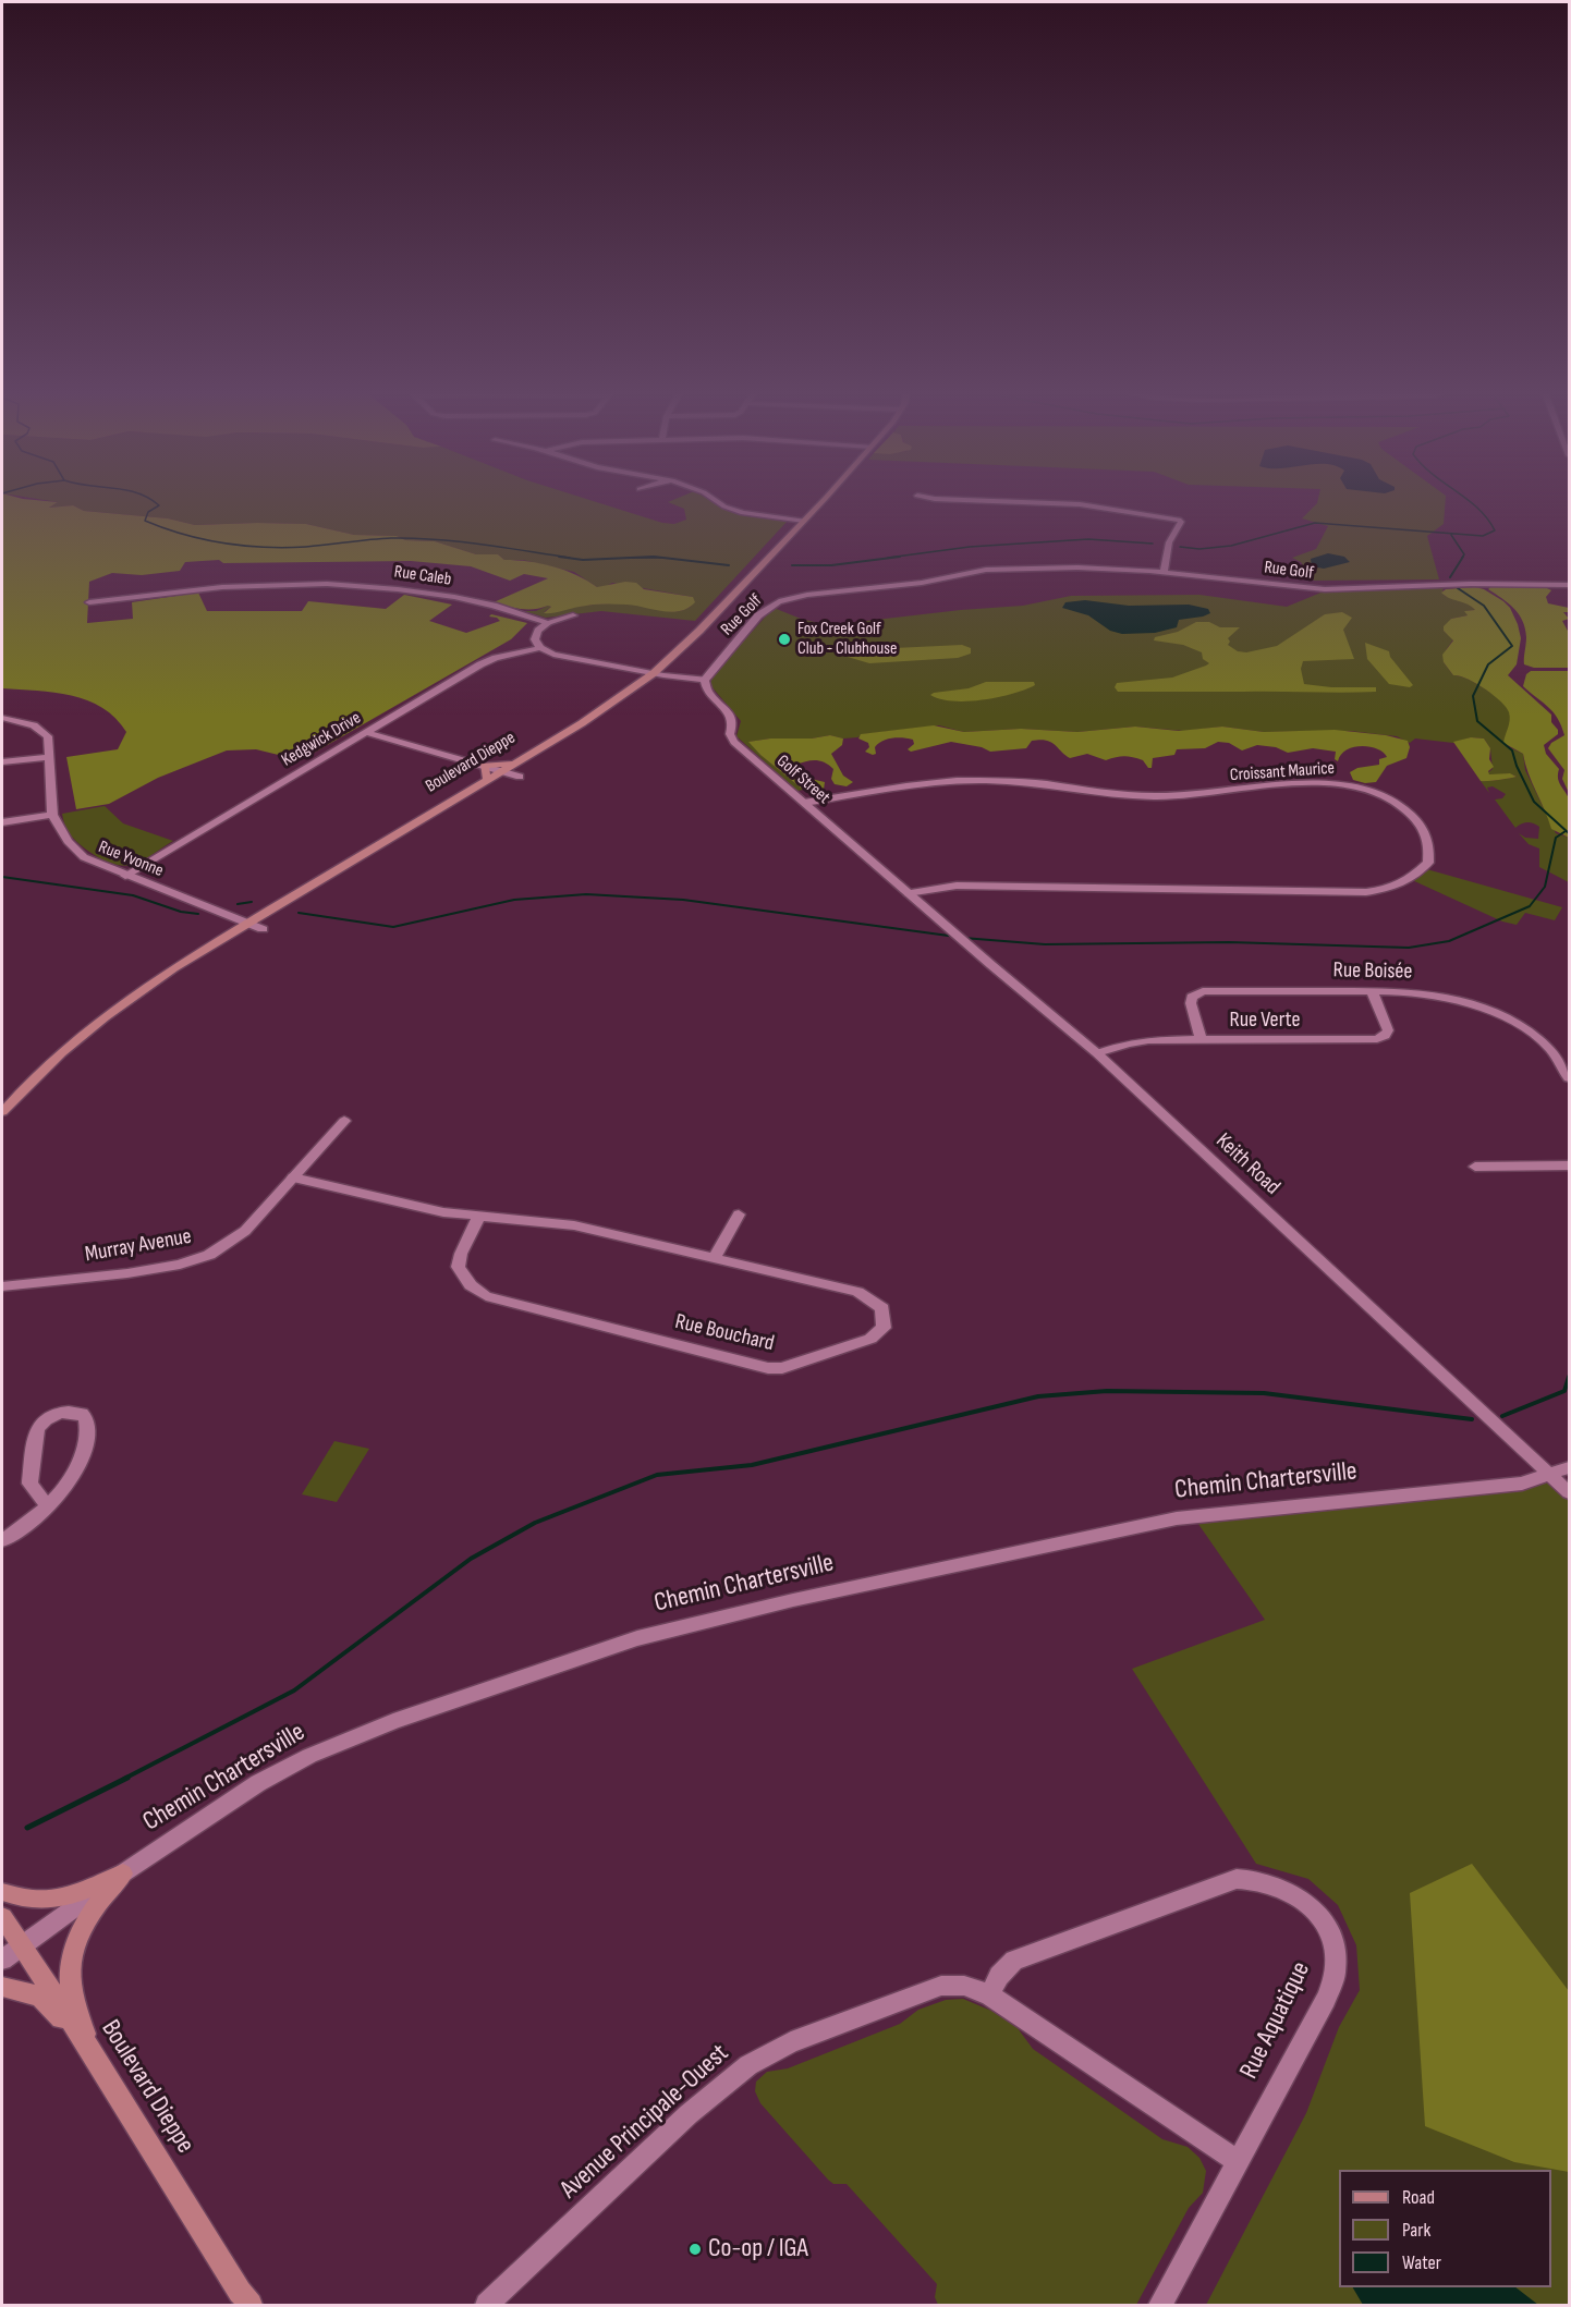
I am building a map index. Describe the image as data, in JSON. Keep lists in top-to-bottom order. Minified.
{"streets":{"main road":["Boulevard Dieppe"],"street":["Rue Golf","Rue Caleb","Kedgwick Drive","Croissant Maurice","Golf Street","Rue Yvonne","Rue Boisée","Rue Verte","Keith Road","Murray Avenue","Rue Bouchard","Chemin Chartersville","Rue Aquatique","Avenue Principale-Ouest"]},"crossings":[["Rue Golf","Golf Street"],["Kedgwick Drive","Rue Yvonne"],["Boulevard Dieppe","Rue Yvonne"],["Boulevard Dieppe","Chemin Chartersville"],["Croissant Maurice","Golf Street"],["Croissant Maurice","Keith Road"],["Golf Street","Keith Road"],["Rue Boisée","Rue Verte"],["Rue Verte","Keith Road"],["Keith Road","Chemin Chartersville"],["Murray Avenue","Rue Bouchard"],["Rue Aquatique","Avenue Principale-Ouest"]],"places":["Fox Creek Golf Club - Clubhouse","Co-op / IGA"],"legend":["Road","Park","Water"]}
